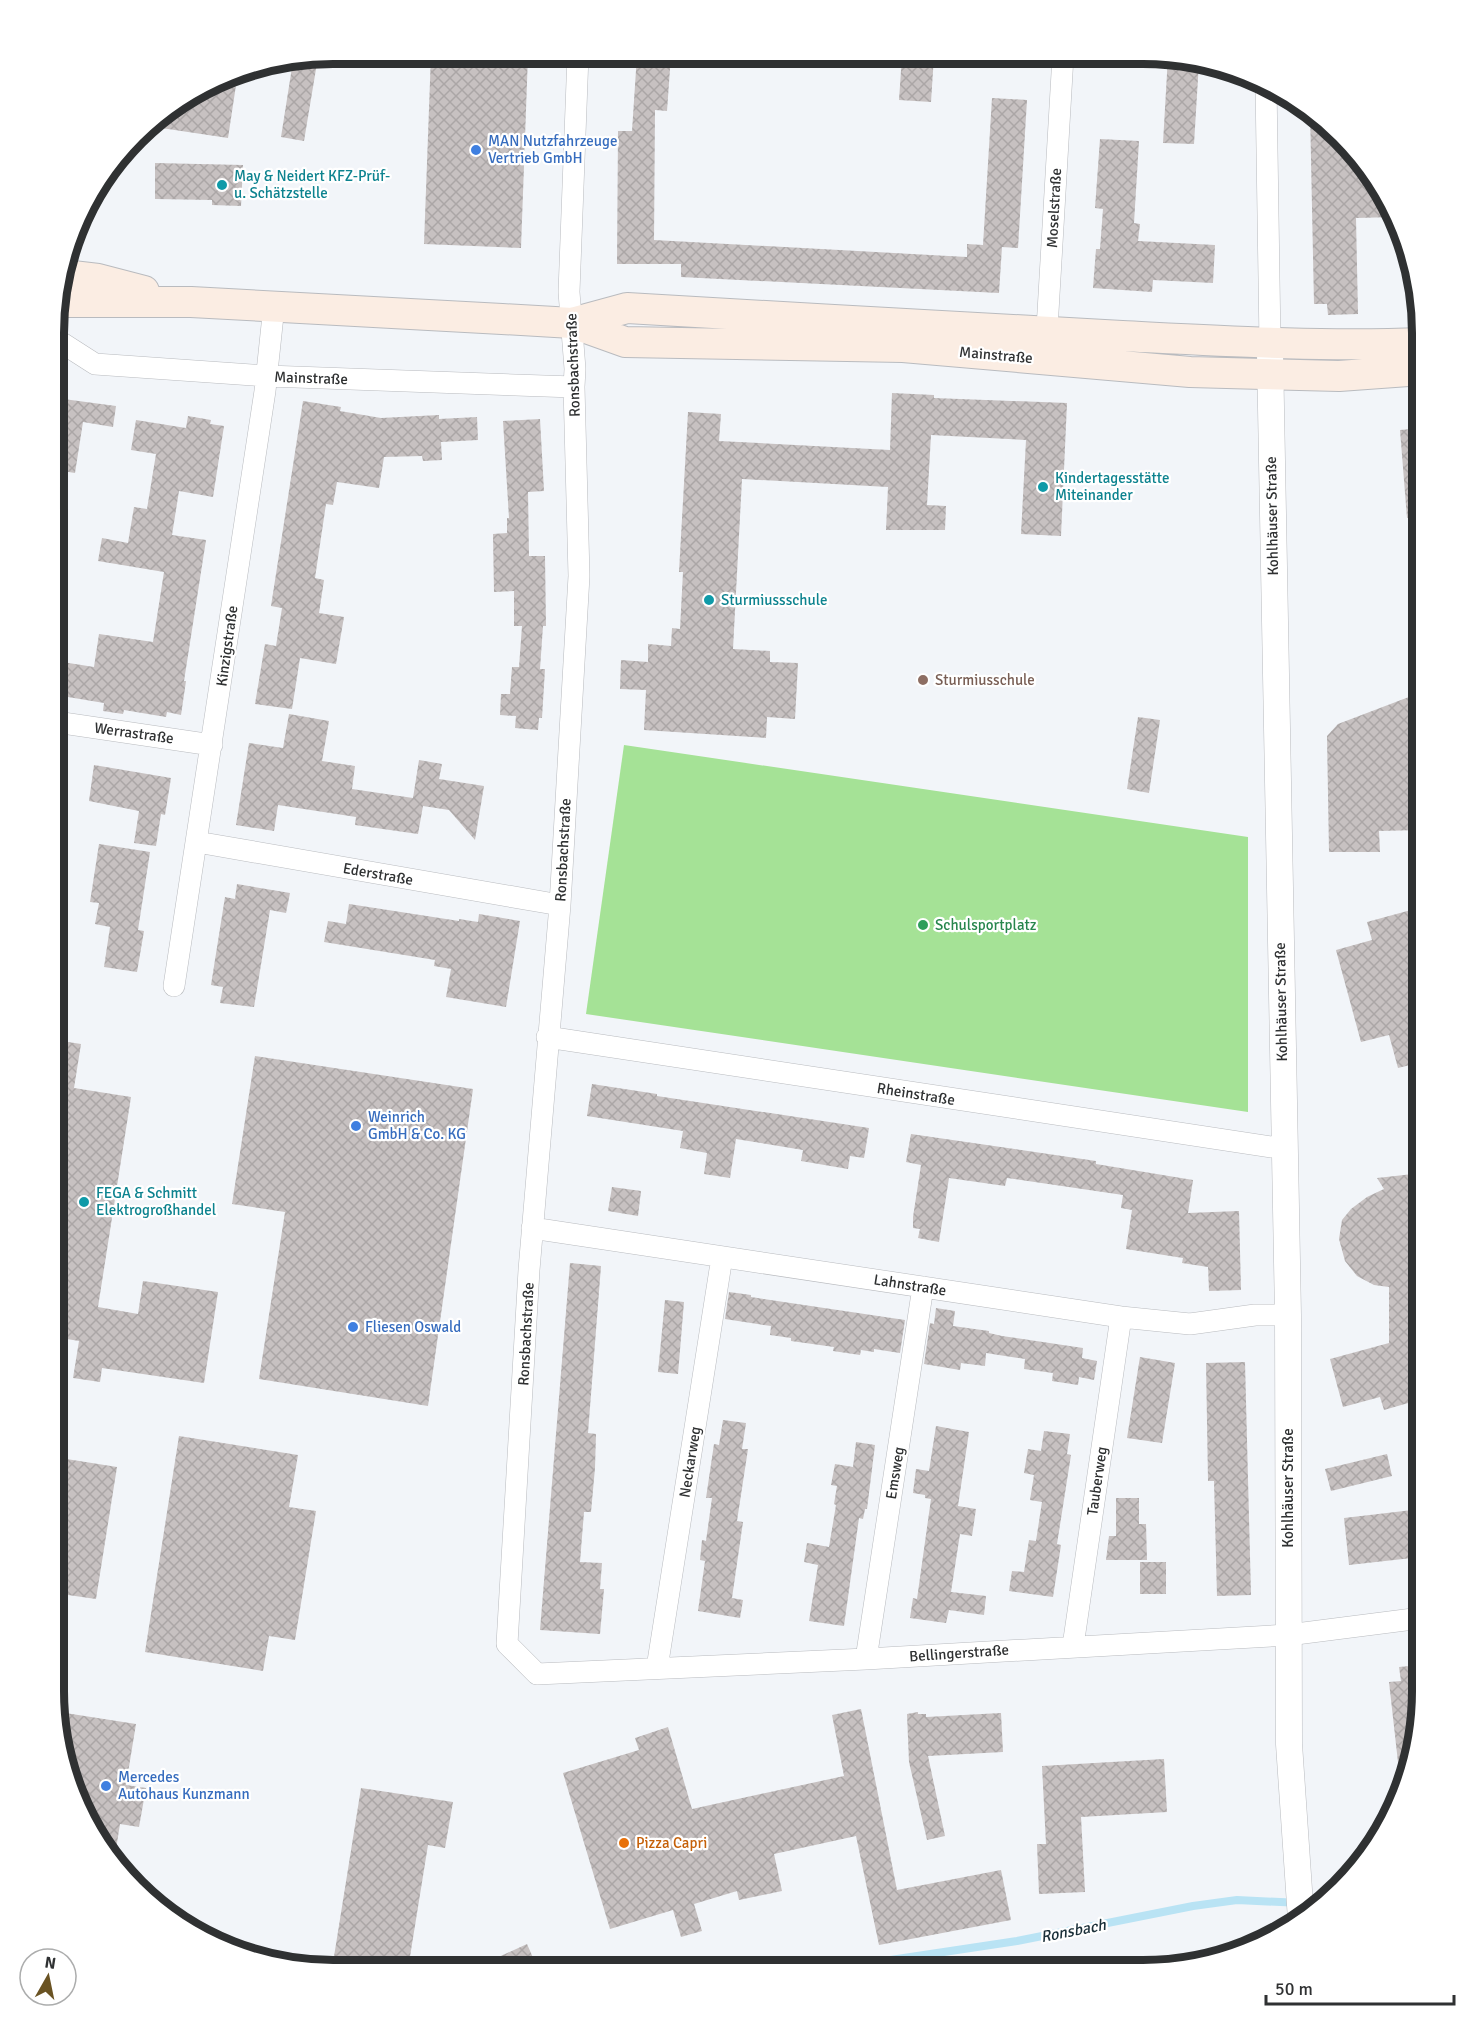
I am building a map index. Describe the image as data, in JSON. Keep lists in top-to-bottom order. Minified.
{"streets":{"main road":["Mainstraße"],"street":["Moselstraße","Ronsbachstraße","Kohlhäuser Straße","Kinzigstraße","Werrastraße","Ederstraße","Rheinstraße","Lahnstraße","Neckarweg","Emsweg","Tauberweg","Bellingerstraße"]},"crossings":[["Moselstraße","Mainstraße"],["Mainstraße","Ronsbachstraße"],["Mainstraße","Kohlhäuser Straße"],["Mainstraße","Kinzigstraße"],["Ronsbachstraße","Ederstraße"],["Ronsbachstraße","Rheinstraße"],["Ronsbachstraße","Lahnstraße"],["Ronsbachstraße","Bellingerstraße"],["Kohlhäuser Straße","Rheinstraße"],["Kohlhäuser Straße","Lahnstraße"],["Kohlhäuser Straße","Bellingerstraße"],["Kinzigstraße","Werrastraße"],["Kinzigstraße","Ederstraße"],["Lahnstraße","Neckarweg"],["Lahnstraße","Emsweg"],["Lahnstraße","Tauberweg"],["Neckarweg","Bellingerstraße"],["Emsweg","Bellingerstraße"],["Tauberweg","Bellingerstraße"]],"water":["Ronsbach"],"places":["MAN Nutzfahrzeuge Vertrieb GmbH","May & Neidert KFZ-Prüf- u. Schätzstelle","Kindertagesstätte Miteinander","Sturmiussschule","Sturmiusschule","Schulsportplatz","Weinrich GmbH & Co. KG","FEGA & Schmitt Elektrogroßhandel","Fliesen Oswald","Mercedes Autohaus Kunzmann","Pizza Capri"],"scale_bar":"50 m","north":"top"}
